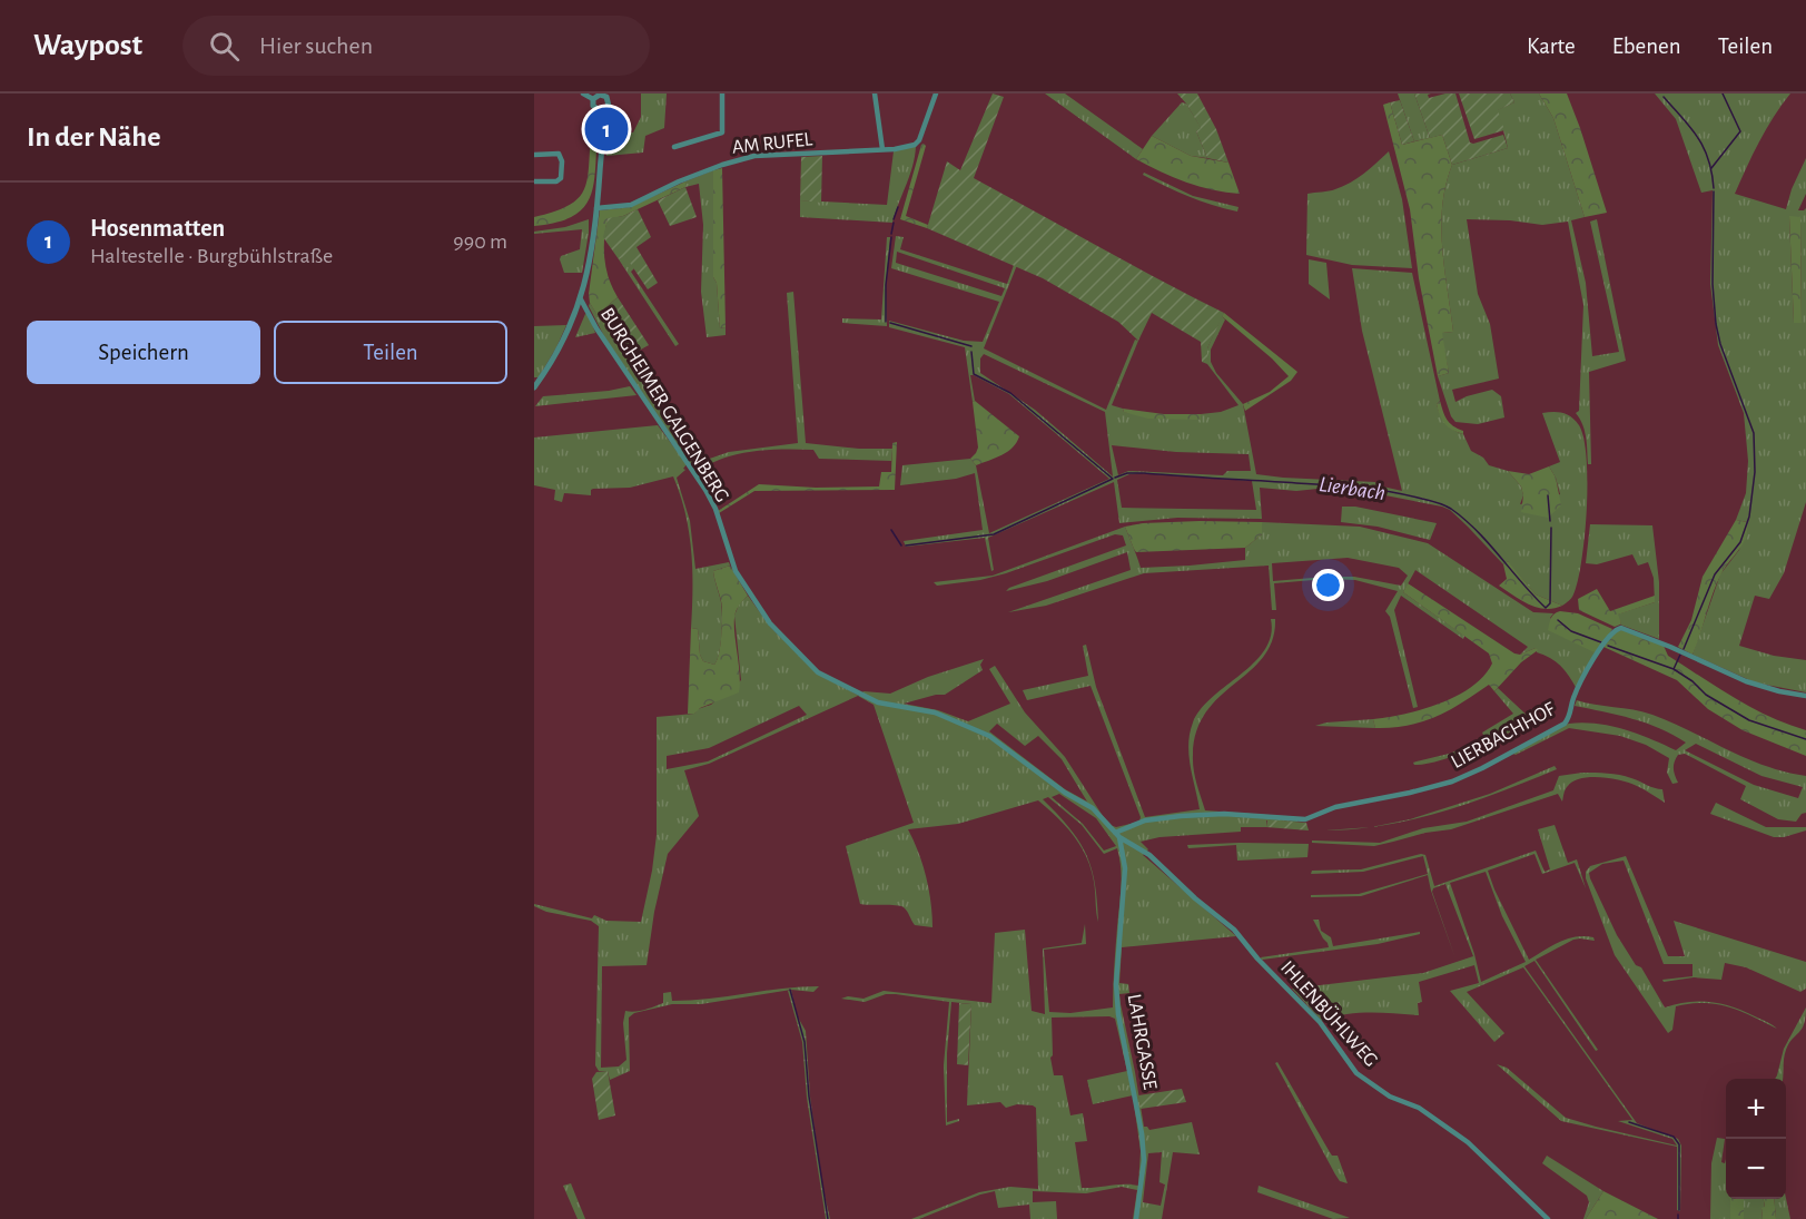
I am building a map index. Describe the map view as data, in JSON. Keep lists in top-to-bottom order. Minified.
{"streets":{"street":["AM RUFEL","BURGHEIMER GALGENBERG","LIERBACHHOF","IHLENBÜHLWEG","LAHRGASSE"]},"crossings":[["BURGHEIMER GALGENBERG","LIERBACHHOF"],["BURGHEIMER GALGENBERG","IHLENBÜHLWEG"],["BURGHEIMER GALGENBERG","LAHRGASSE"],["LIERBACHHOF","IHLENBÜHLWEG"],["LIERBACHHOF","LAHRGASSE"],["IHLENBÜHLWEG","LAHRGASSE"]],"water":["Lierbach"],"page":{"header":"Waypost","search":"Hier suchen","nav":["Karte","Ebenen","Teilen"],"heading":"In der Nähe","pins":"1","list":[{"mark":"1","name":"Hosenmatten","note":"Haltestelle · Burgbühlstraße","value":"990 m"}],"buttons":["Speichern","Teilen"],"map_buttons":["+","−"]}}
